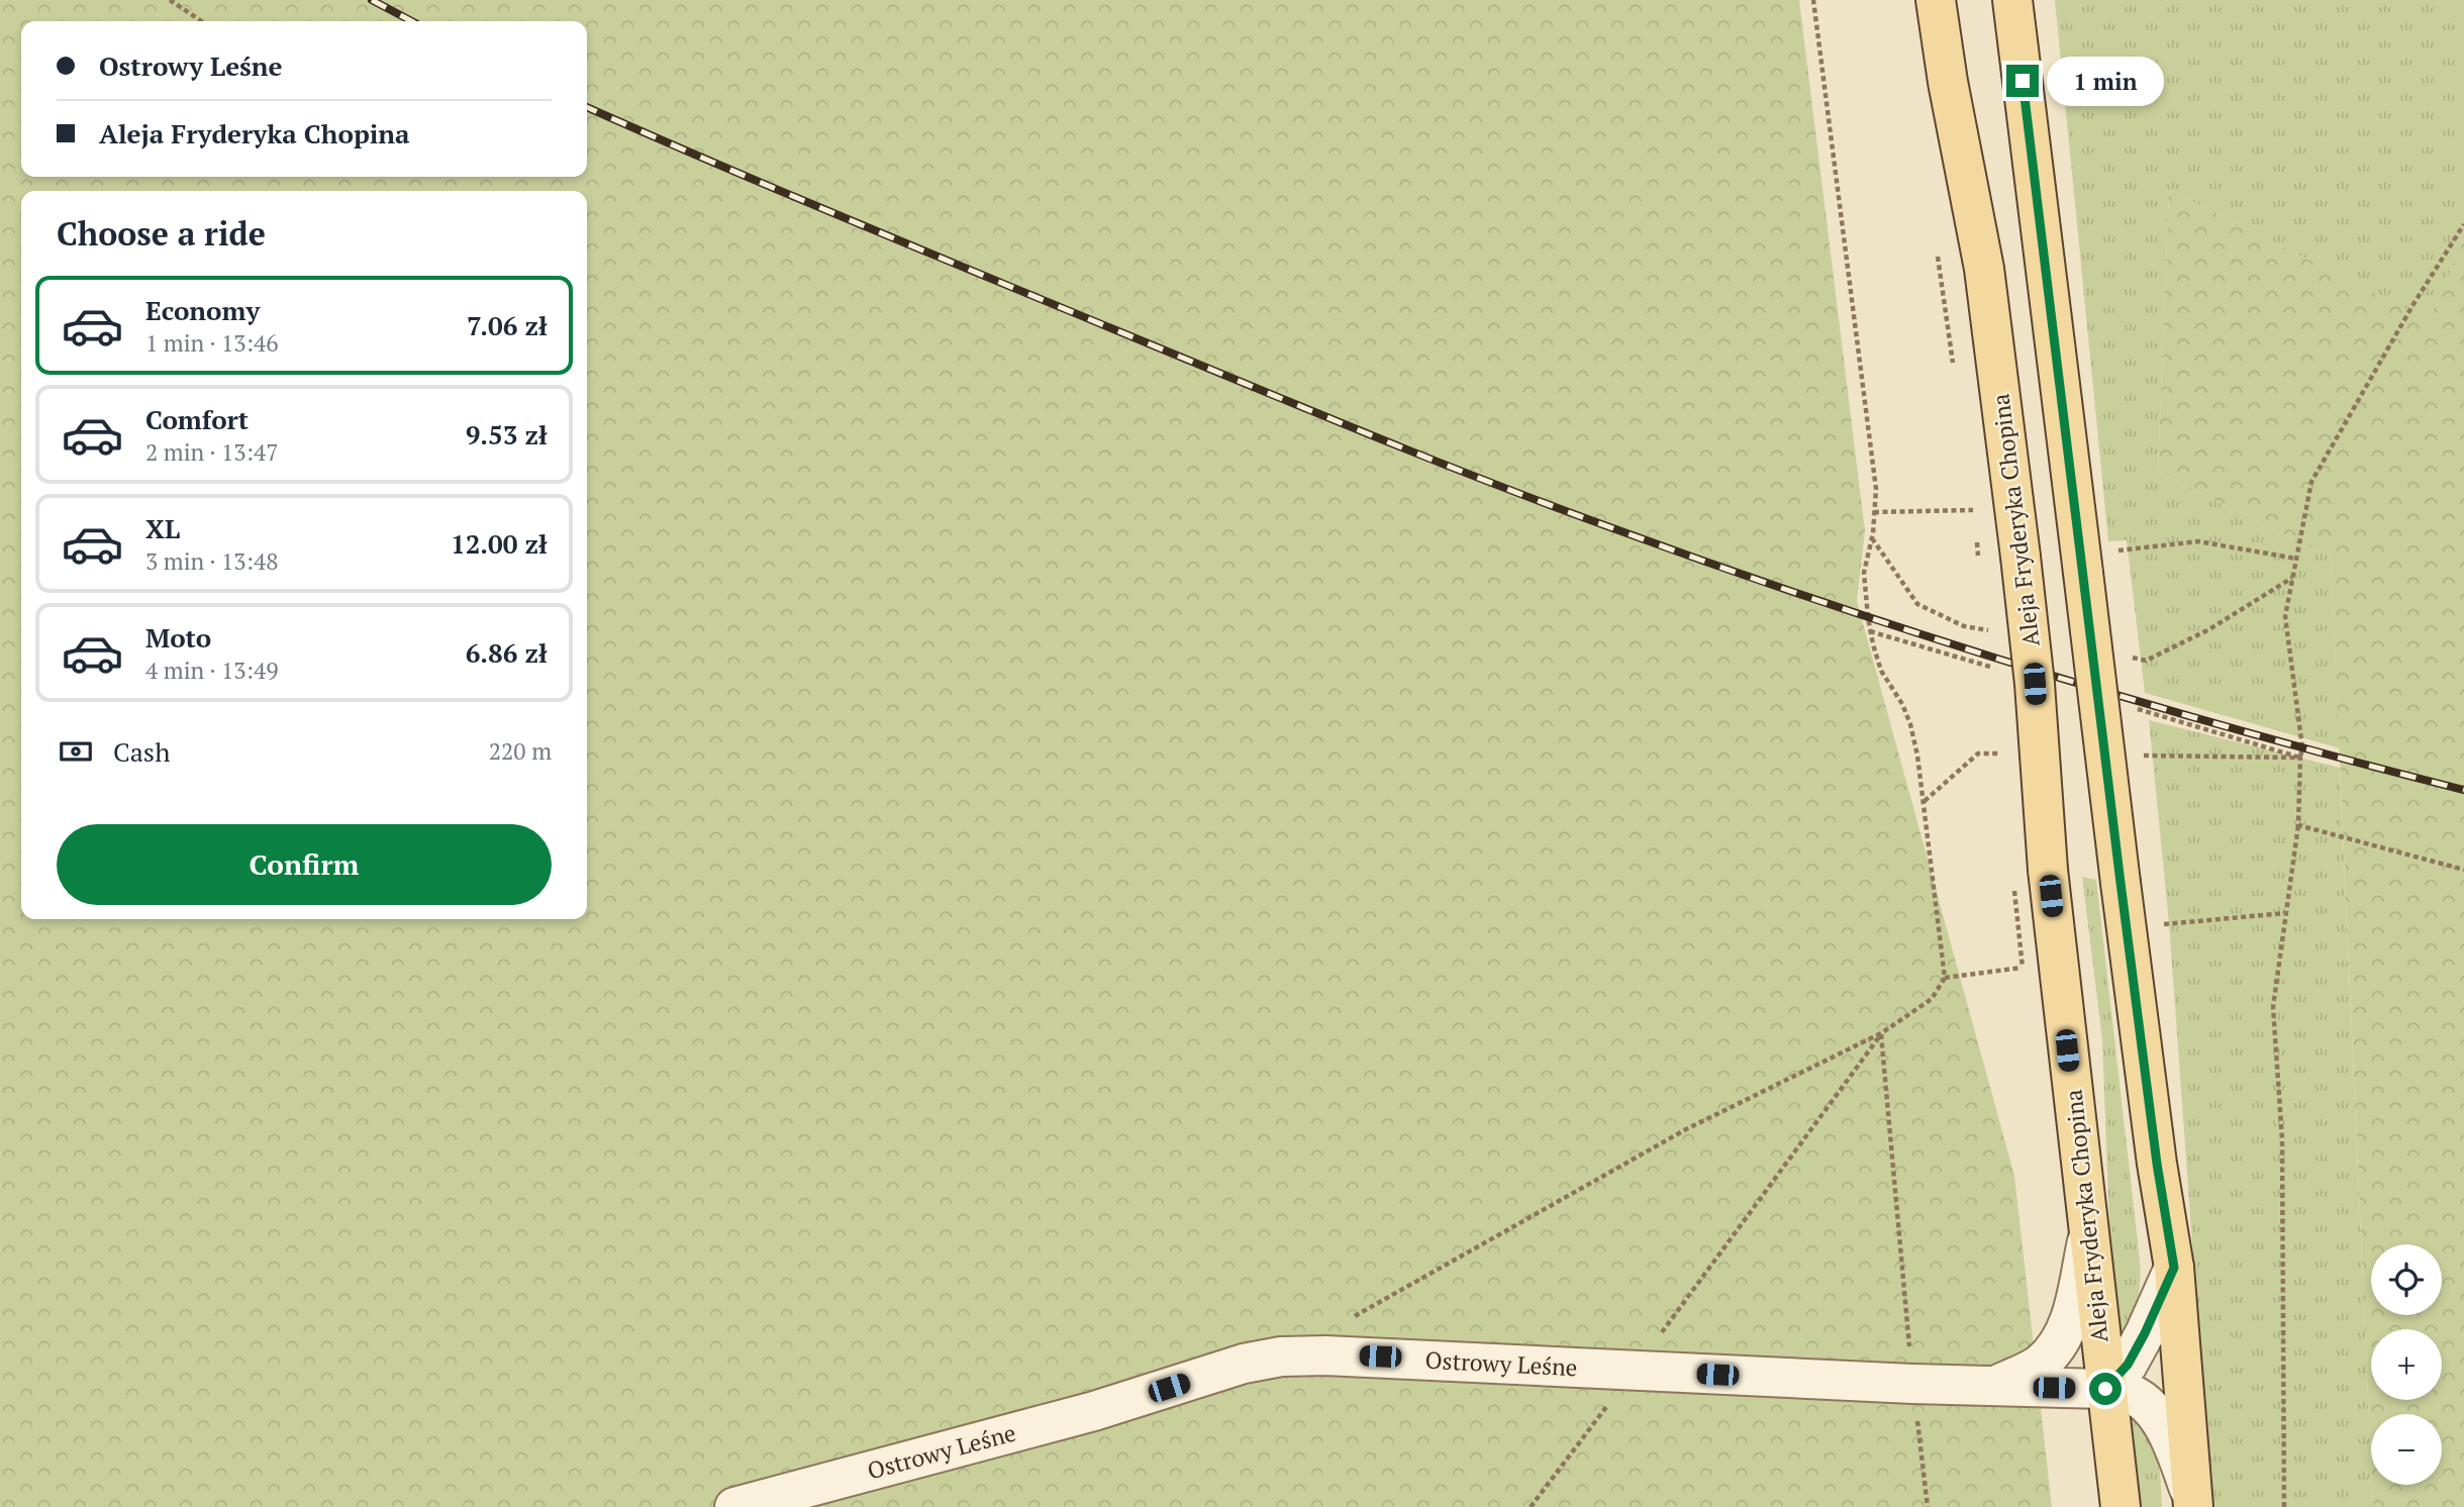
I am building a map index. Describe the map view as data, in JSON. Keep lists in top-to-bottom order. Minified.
{"streets":{"main road":["Aleja Fryderyka Chopina"],"street":["Ostrowy Leśne"]},"crossings":[["Aleja Fryderyka Chopina","Ostrowy Leśne"]],"page":{"banner":["Ostrowy Leśne","Aleja Fryderyka Chopina"],"bubble":"1 min","heading":"Choose a ride","list":[{"name":"Economy","note":"1 min · 13:46","value":"7.06 zł"},{"name":"Comfort","note":"2 min · 13:47","value":"9.53 zł"},{"name":"XL","note":"3 min · 13:48","value":"12.00 zł"},{"name":"Moto","note":"4 min · 13:49","value":"6.86 zł"}],"pay":["Cash","220 m"],"buttons":"Confirm","map_buttons":["+","−"]}}
